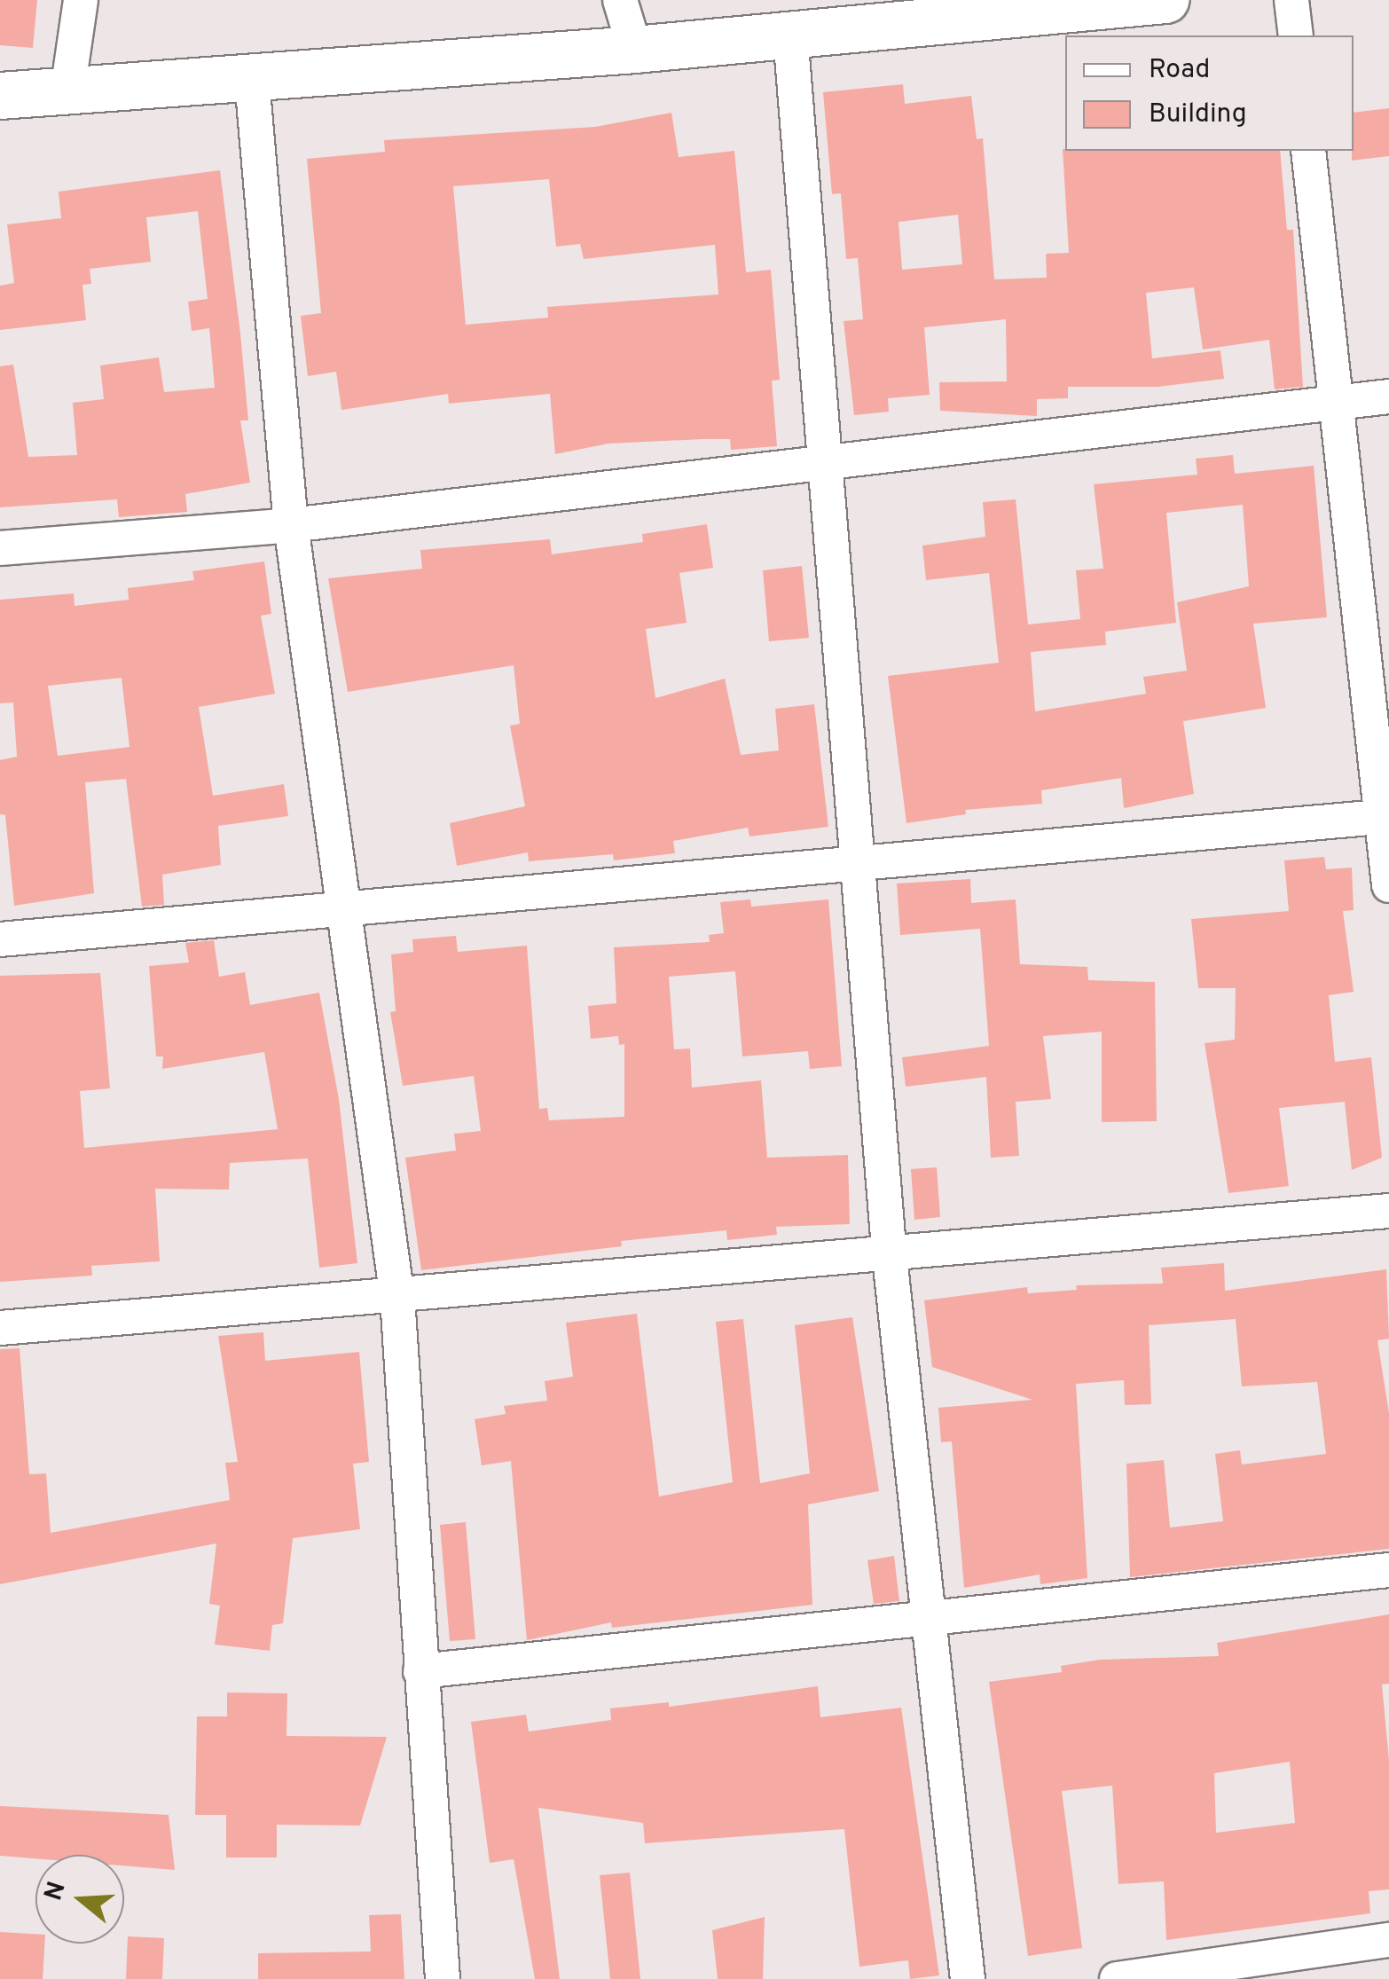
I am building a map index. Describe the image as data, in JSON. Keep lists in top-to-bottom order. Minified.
{"legend":["Road","Building"],"north":"left"}
